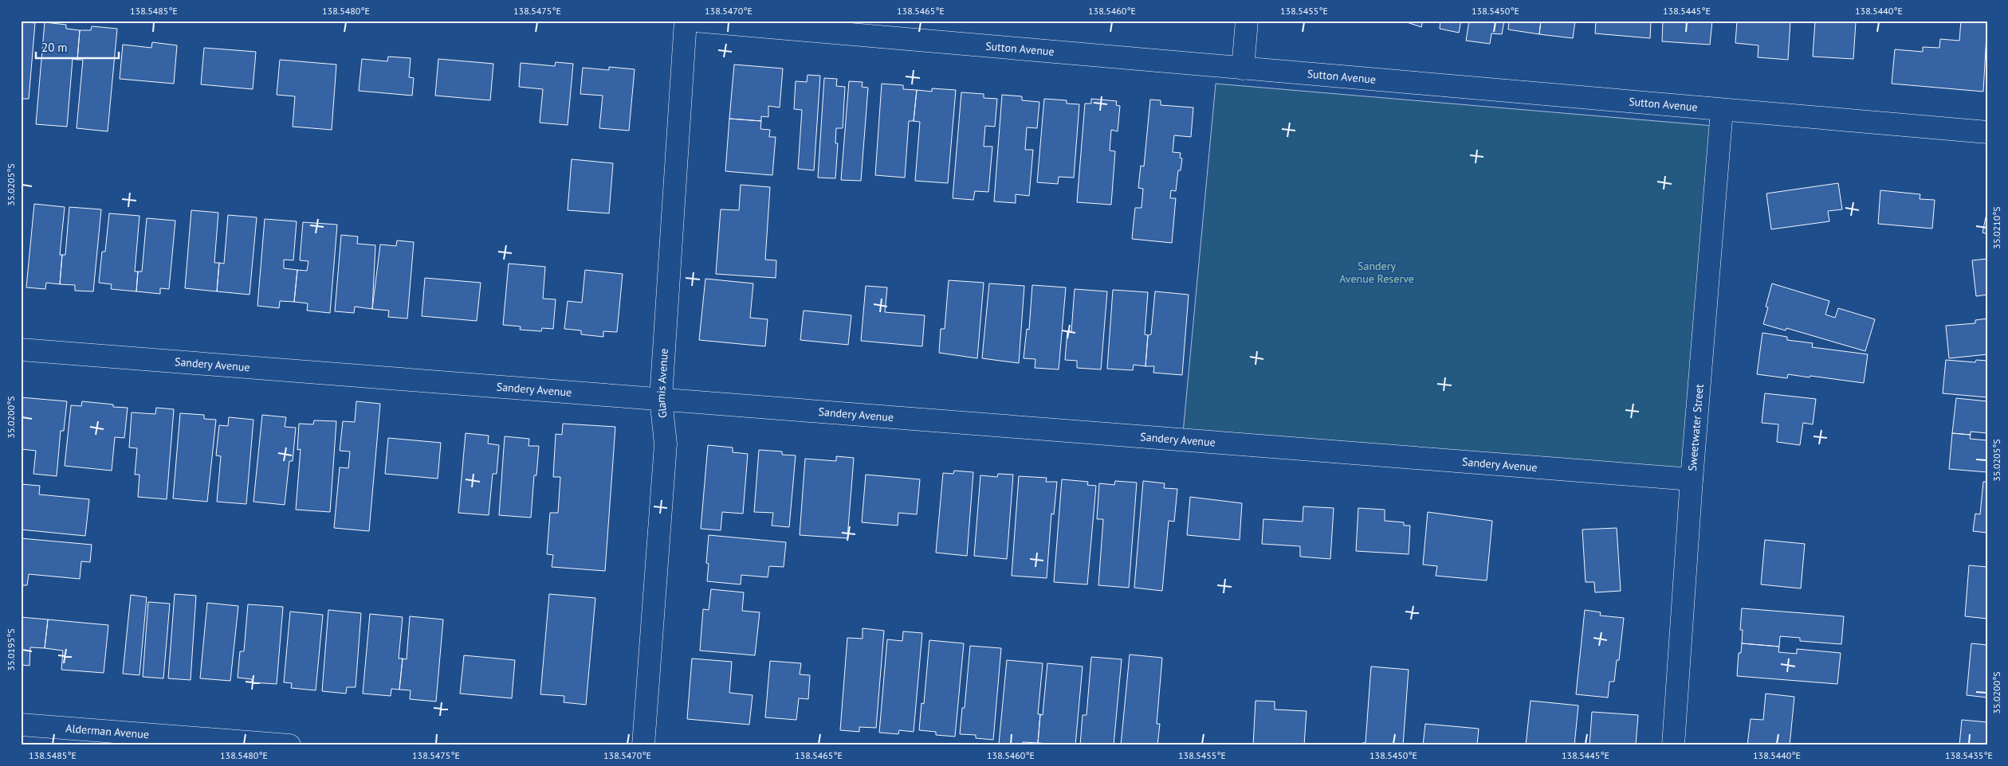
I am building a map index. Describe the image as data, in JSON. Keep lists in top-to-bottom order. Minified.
{"streets":{"street":["Sutton Avenue","Sandery Avenue","Glamis Avenue","Sweetwater Street","Alderman Avenue"]},"crossings":[["Sutton Avenue","Sweetwater Street"],["Sandery Avenue","Glamis Avenue"],["Sandery Avenue","Sweetwater Street"]],"parks":["Sandery Avenue Reserve"],"scale_bar":"20 m","coordinates":["138.5485°E","138.5480°E","138.5475°E","138.5470°E","138.5465°E","138.5460°E","138.5455°E","138.5450°E","138.5445°E","138.5440°E","35.0205°S","35.0210°S","35.0200°S","35.0195°S","138.5435°E"]}
